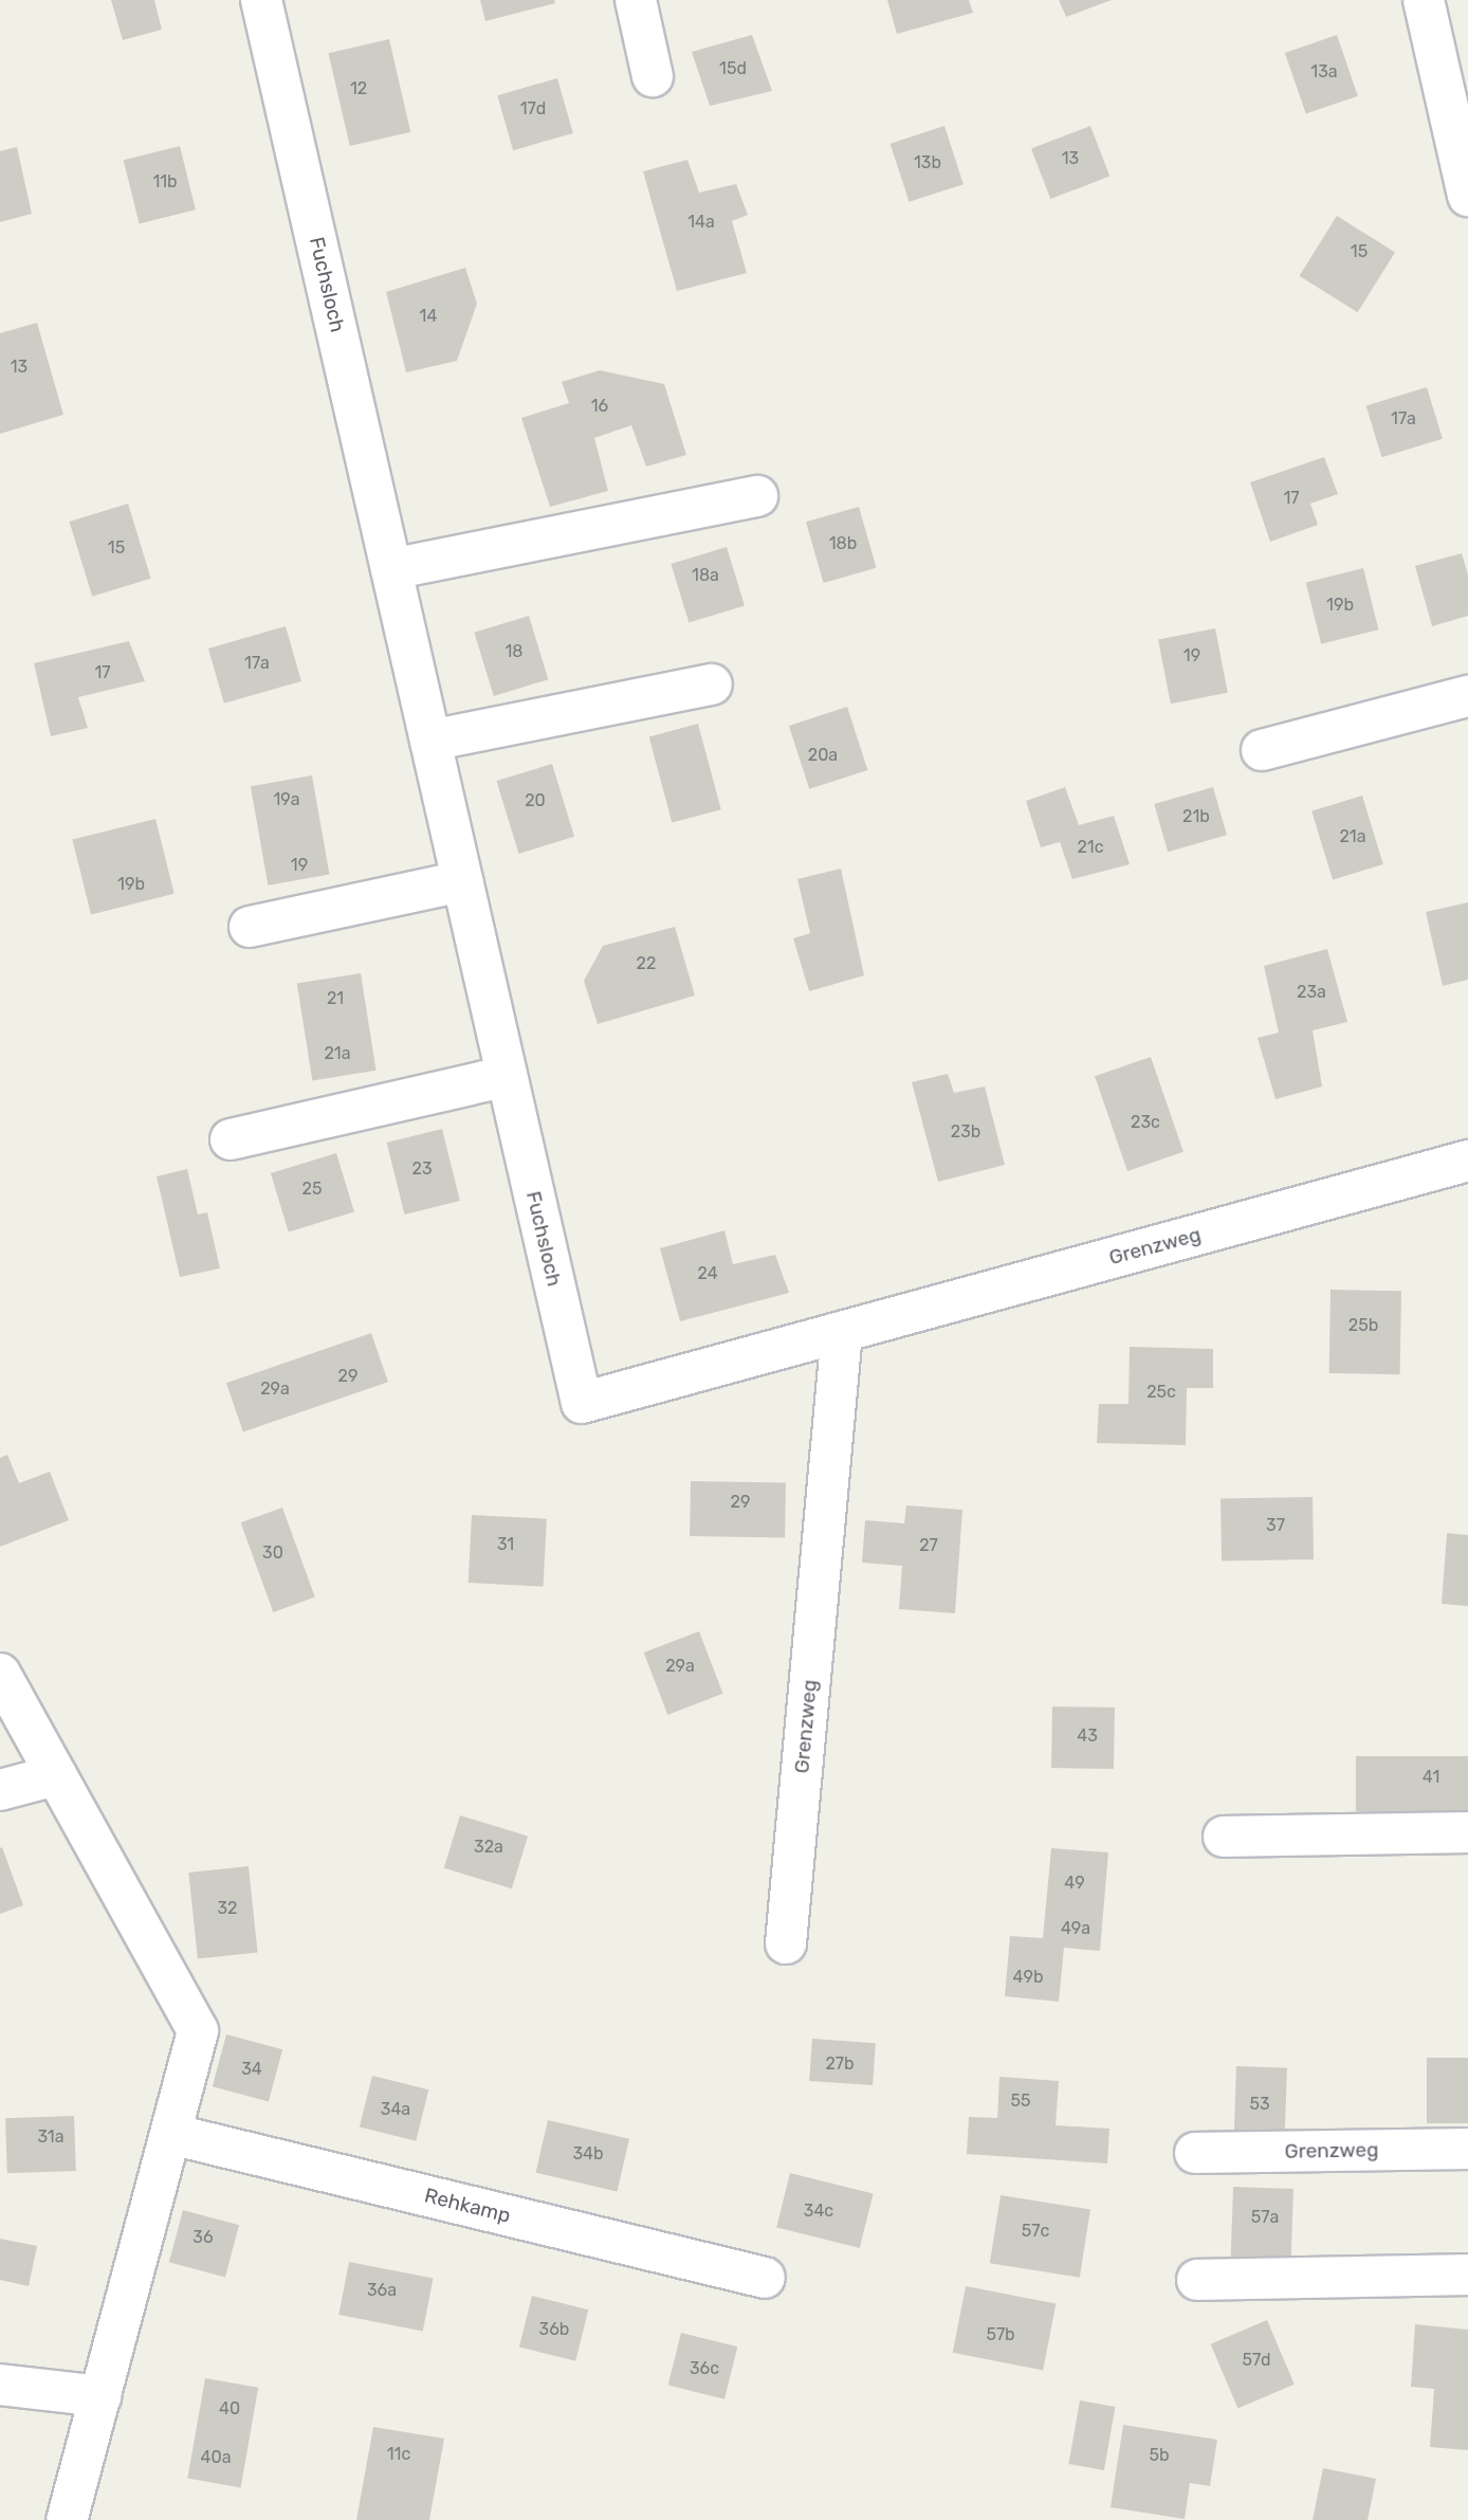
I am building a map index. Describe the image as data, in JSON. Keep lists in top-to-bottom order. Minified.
{"streets":{"street":["Fuchsloch","Grenzweg","Rehkamp"]},"crossings":[["Fuchsloch","Grenzweg"]],"house_numbers":["15d","13a","12","17d","13","13b","11b","14a","15","14","13","16","17a","17","18b","15","18a","19b","18","19","17a","17","20a","19a","20","21b","21a","21c","19","19b","22","23a","21","21a","23c","23b","23","25","24","25b","29","29a","25c","29","37","31","27","30","29a","43","41","32a","49","32","49a","49b","27b","34","55","53","34a","31a","34b","34c","57a","57c","36","36a","36b","57b","57d","36c","40","11c","5b","40a"]}
